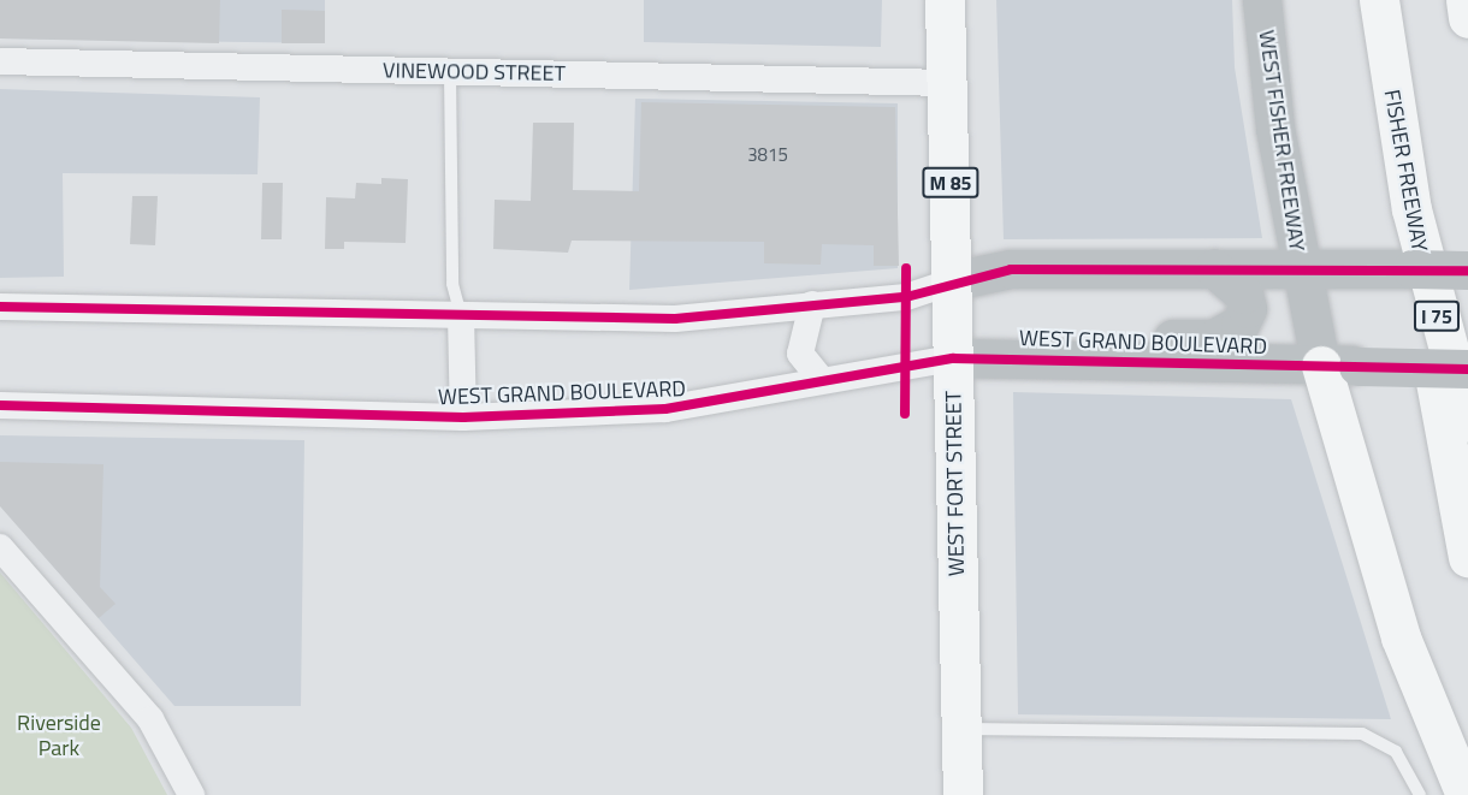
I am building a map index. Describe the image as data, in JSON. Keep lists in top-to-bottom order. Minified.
{"streets":{"main road":["FISHER FREEWAY","M 85","I 75","WEST FORT STREET"],"street":["VINEWOOD STREET","WEST FISHER FREEWAY","WEST GRAND BOULEVARD"]},"crossings":[["VINEWOOD STREET","WEST FORT STREET"],["WEST FISHER FREEWAY","WEST GRAND BOULEVARD"],["WEST GRAND BOULEVARD","WEST FORT STREET"]],"parks":["Riverside Park"],"house_numbers":["3815"]}
